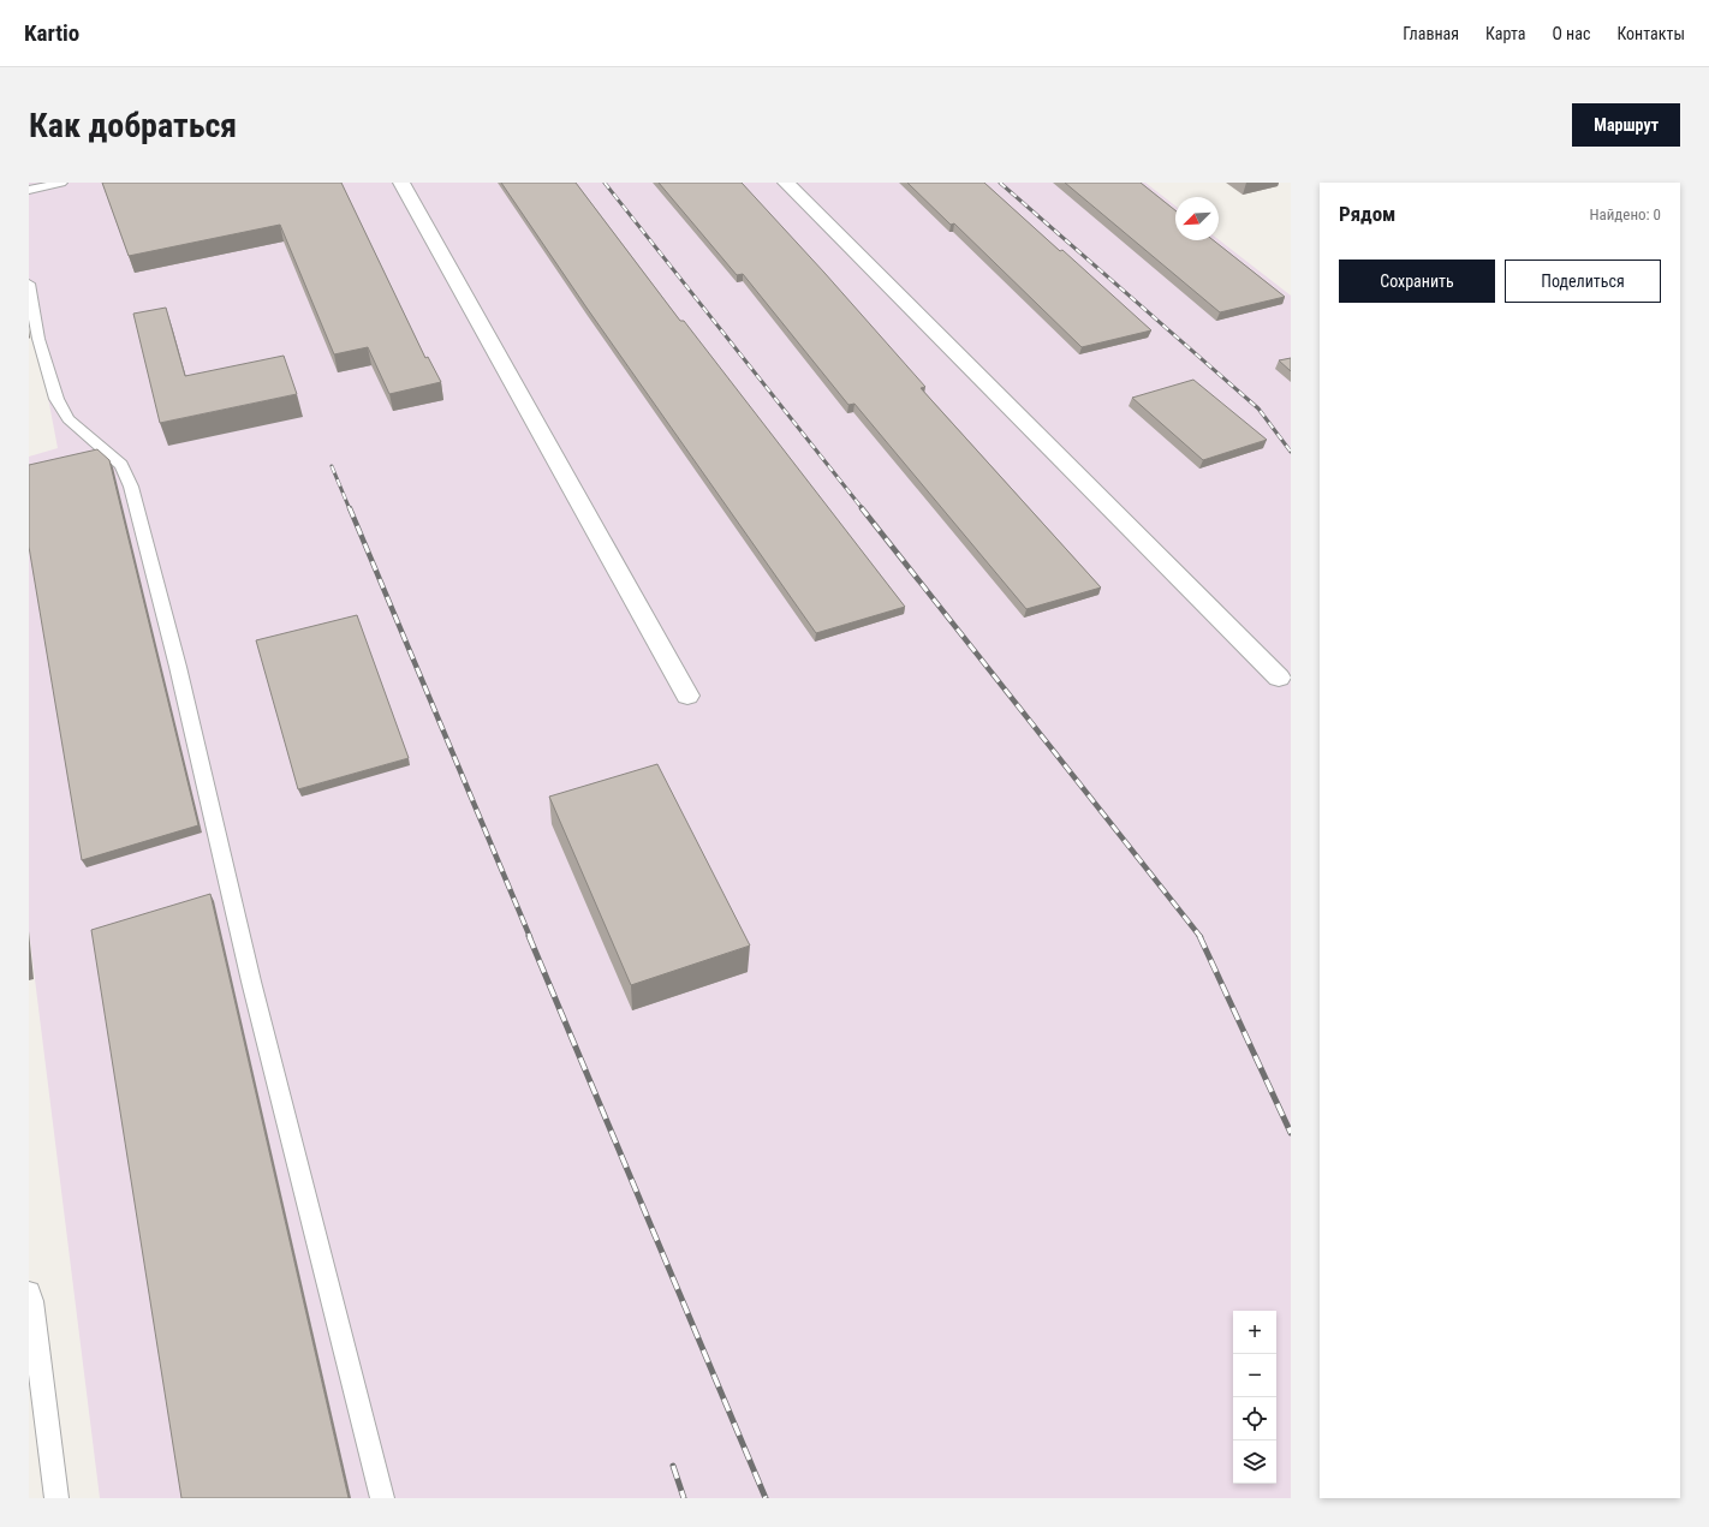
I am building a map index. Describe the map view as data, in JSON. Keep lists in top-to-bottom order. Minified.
{"north":"bottom left","page":{"header":"Kartio","nav":["Главная","Карта","О нас","Контакты"],"buttons":["Маршрут",["Сохранить","Поделиться"]],"title":"Как добраться","heading":["Рядом","Найдено: 0"],"map_buttons":["+","−"]}}
